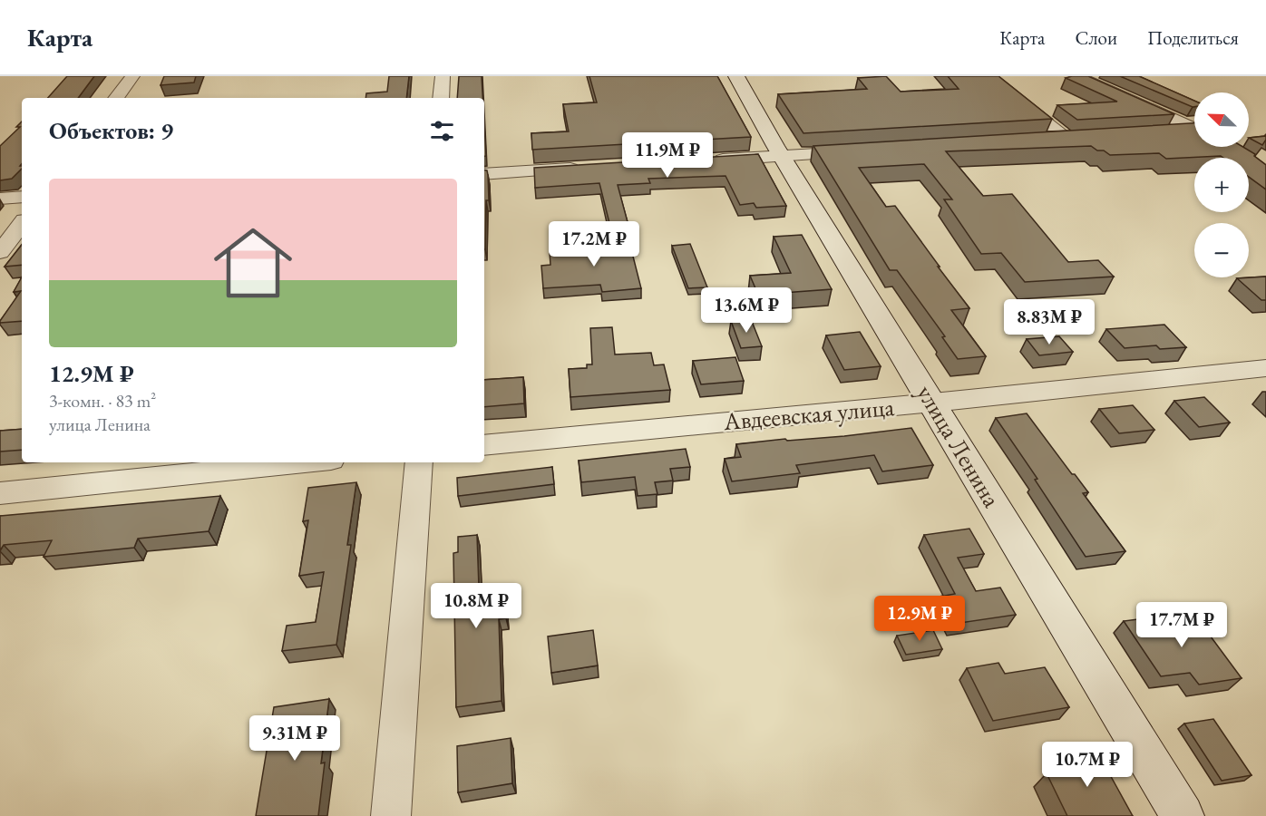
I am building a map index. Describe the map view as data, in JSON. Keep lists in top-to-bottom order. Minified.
{"streets":{"main road":["улица Ленина"],"street":["Авдеевская улица"]},"crossings":[["Авдеевская улица","улица Ленина"]],"north":"top left","page":{"header":"Карта","nav":["Карта","Слои","Поделиться"],"map_buttons":["+","−"],"heading":"Объектов: 9","price":["11.9M ₽","17.2M ₽","13.6M ₽","8.83M ₽","10.8M ₽","12.9M ₽","17.7M ₽","9.31M ₽","10.7M ₽"],"list":[{"name":"12.9M ₽","note":"3-комн. · 83 m² · улица Ленина"}]}}
